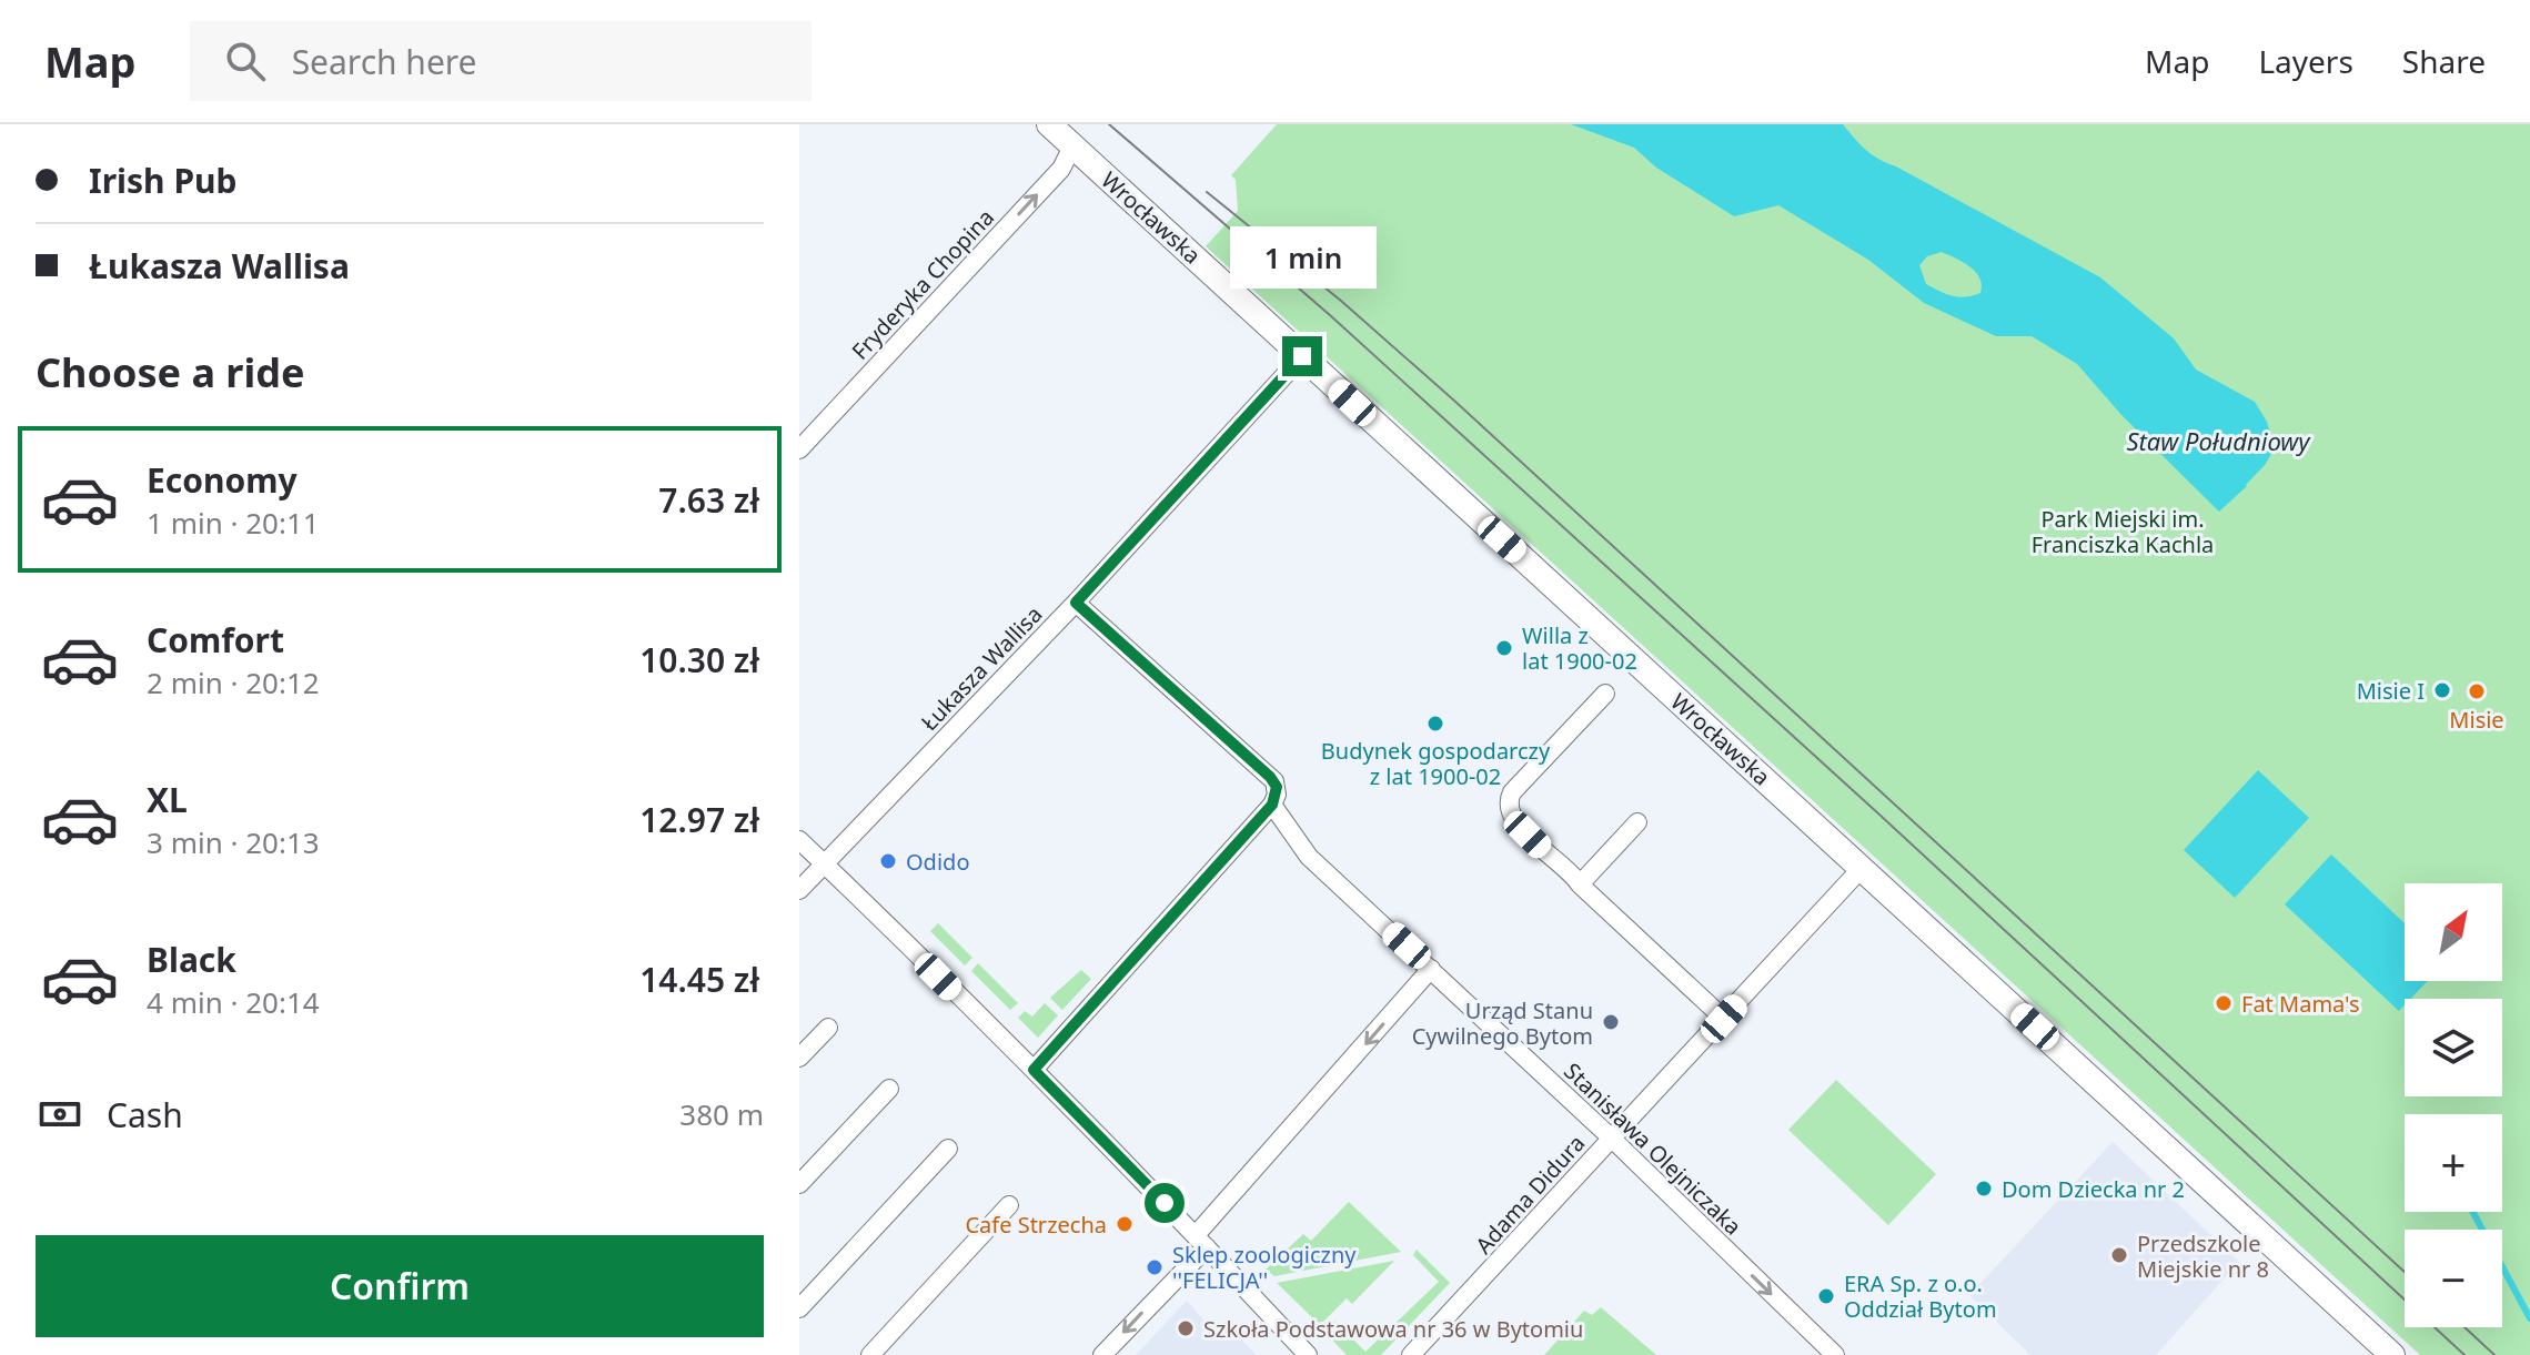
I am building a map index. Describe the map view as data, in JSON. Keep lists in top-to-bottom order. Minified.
{"streets":{"main road":["Wrocławska"],"street":["Fryderyka Chopina","Łukasza Wallisa","Stanisława Olejniczaka","Adama Didura"]},"crossings":[["Wrocławska","Fryderyka Chopina"],["Wrocławska","Łukasza Wallisa"],["Wrocławska","Adama Didura"],["Łukasza Wallisa","Stanisława Olejniczaka"],["Stanisława Olejniczaka","Adama Didura"]],"one_way":["Fryderyka Chopina"],"water":["Staw Południowy"],"parks":["Park Miejski im. Franciszka Kachla"],"places":["Willa z lat 1900-02","Misie I","Misie","Budynek gospodarczy z lat 1900-02","Odido","Fat Mama's","Urząd Stanu Cywilnego Bytom","Dom Dziecka nr 2","Cafe Strzecha","Przedszkole Miejskie nr 8","Sklep zoologiczny ''FELICJA''","ERA Sp. z o.o. Oddział Bytom","Szkoła Podstawowa nr 36 w Bytomiu"],"north":"top right","page":{"header":"Map","search":"Search here","nav":["Map","Layers","Share"],"banner":["Irish Pub","Łukasza Wallisa"],"bubble":"1 min","heading":"Choose a ride","list":[{"name":"Economy","note":"1 min · 20:11","value":"7.63 zł"},{"name":"Comfort","note":"2 min · 20:12","value":"10.30 zł"},{"name":"XL","note":"3 min · 20:13","value":"12.97 zł"},{"name":"Black","note":"4 min · 20:14","value":"14.45 zł"}],"map_buttons":["+","−"],"pay":["Cash","380 m"],"buttons":"Confirm"}}
